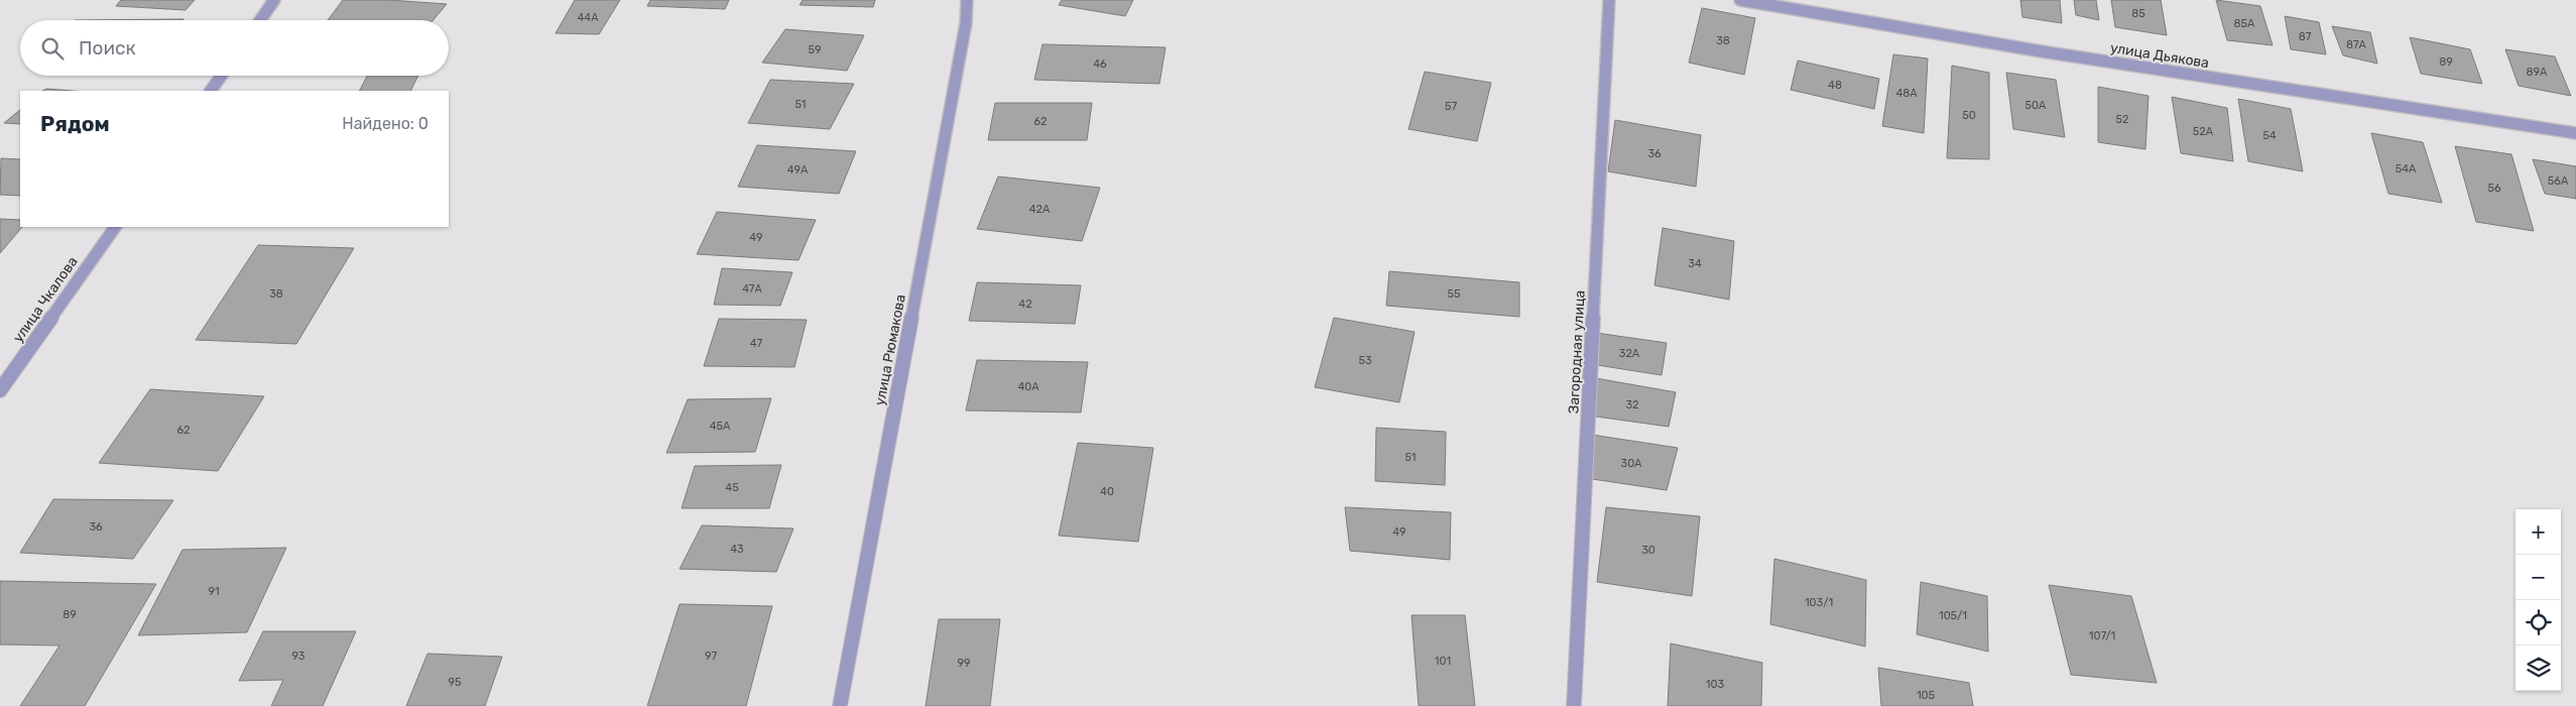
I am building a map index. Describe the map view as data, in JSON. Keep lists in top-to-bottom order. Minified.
{"streets":{"street":["улица Дьякова","улица Чкалова","улица Рюмакова","Загородная улица"]},"house_numbers":["85","44А","85А","87","38","87А","59","89","46","89А","48","48А","51","50А","57","50","52","62","52А","54","36","54А","49А","56А","56","42А","49","34","47А","38","55","42","47","32А","53","40А","32","45А","62","51","30А","45","40","36","49","43","30","91","103/1","89","105/1","107/1","93","97","101","99","95","103","105"],"page":{"search":"Поиск","heading":["Рядом","Найдено: 0"],"map_buttons":["+","−"]}}
